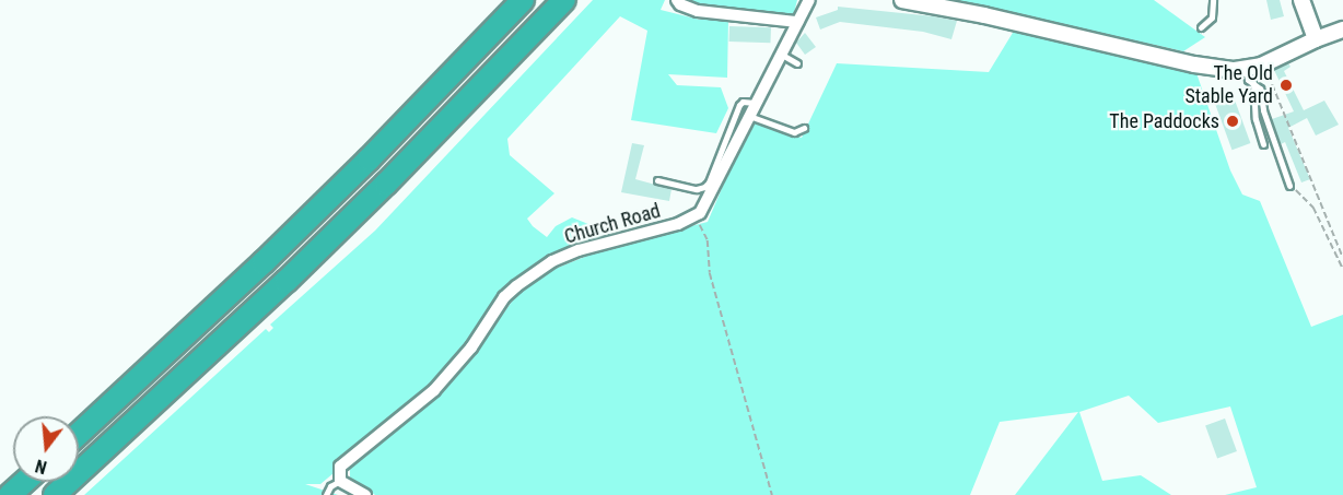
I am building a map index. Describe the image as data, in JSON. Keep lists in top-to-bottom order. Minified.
{"streets":{"street":["Church Road"]},"places":["The Old Stable Yard","The Paddocks"],"north":"bottom"}
